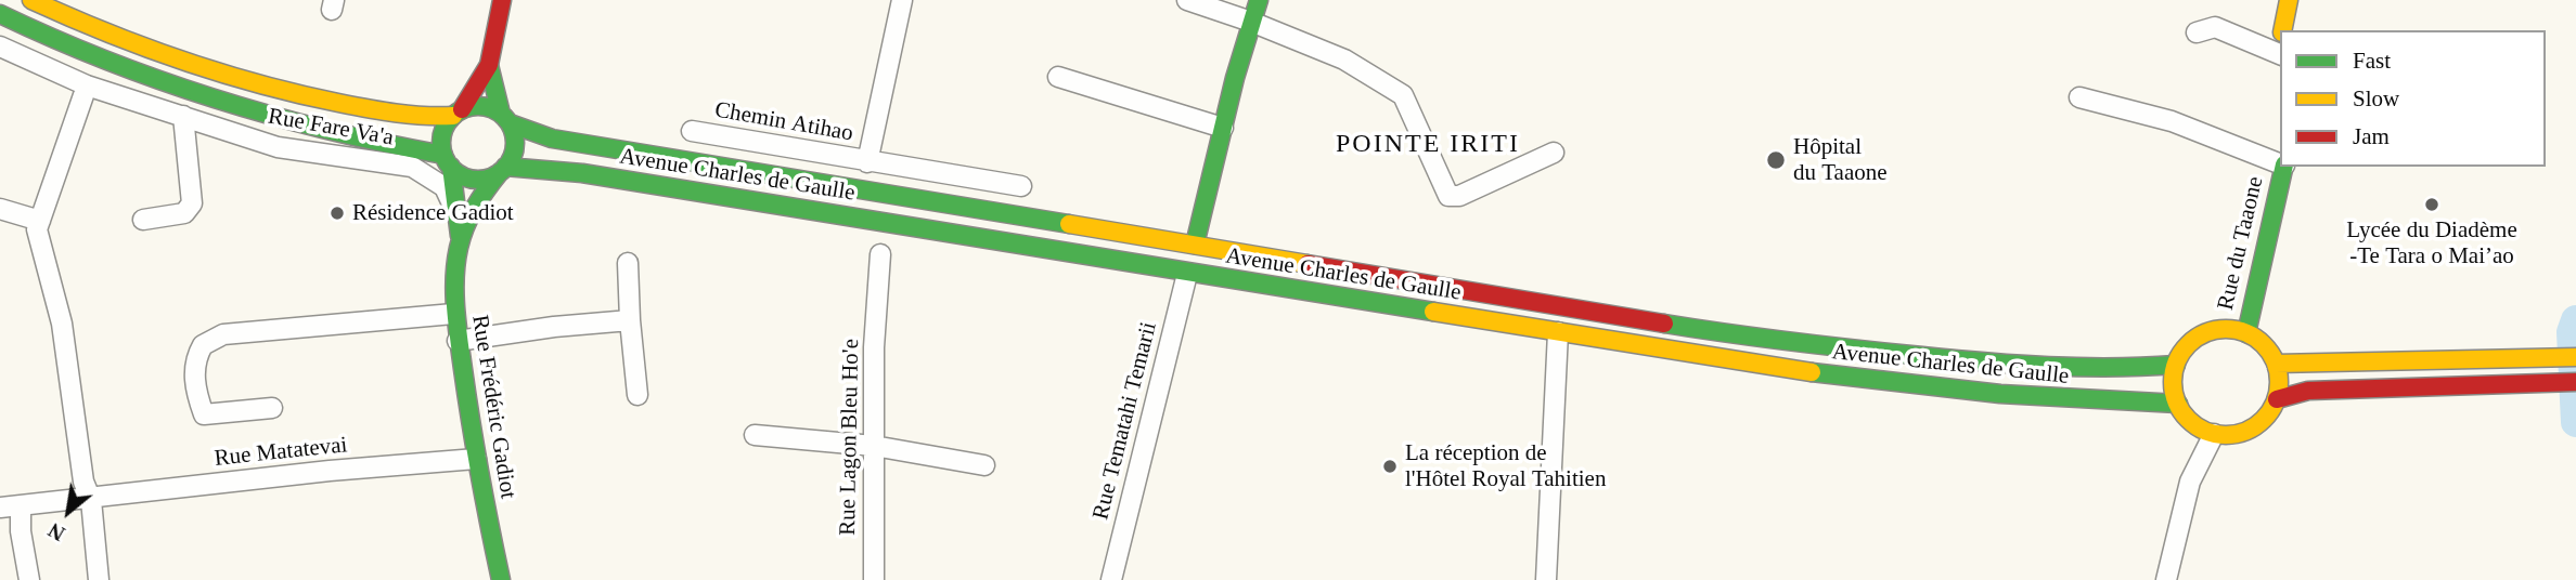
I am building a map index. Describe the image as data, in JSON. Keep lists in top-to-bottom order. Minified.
{"streets":{"main road":["Avenue Charles de Gaulle","Rue du Taaone","Rue Frédéric Gadiot"],"street":["Chemin Atihao","Rue Fare Va'a","Rue Tematahi Temarii","Rue Lagon Bleu Ho'e","Rue Matatevai"]},"crossings":[["Rue Fare Va'a","Rue Frédéric Gadiot"],["Avenue Charles de Gaulle","Rue du Taaone"],["Avenue Charles de Gaulle","Rue Frédéric Gadiot"],["Avenue Charles de Gaulle","Rue Tematahi Temarii"],["Rue Frédéric Gadiot","Rue Matatevai"]],"districts":["POINTE IRITI"],"places":["Hôpital du Taaone","Lycée du Diadème -Te Tara o Mai’ao","Résidence Gadiot","La réception de l'Hôtel Royal Tahitien"],"legend":["Fast","Slow","Jam"],"north":"bottom left"}
